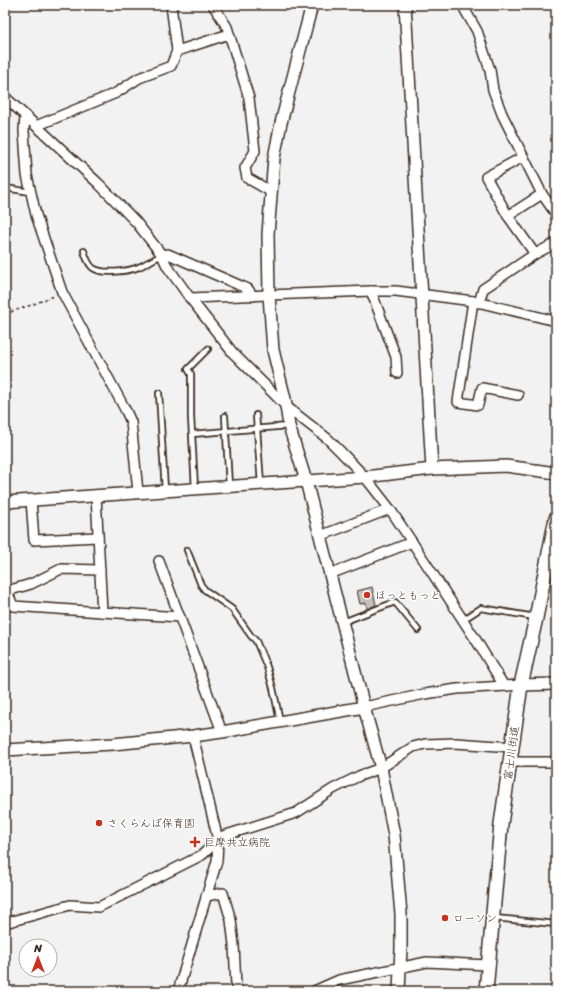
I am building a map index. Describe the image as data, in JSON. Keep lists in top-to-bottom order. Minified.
{"streets":{"main road":["富士川街道"]},"places":{"other":["ほっともっと","さくらんぼ保育園","ローソン"],"health":["巨摩共立病院"]},"north":"top"}
